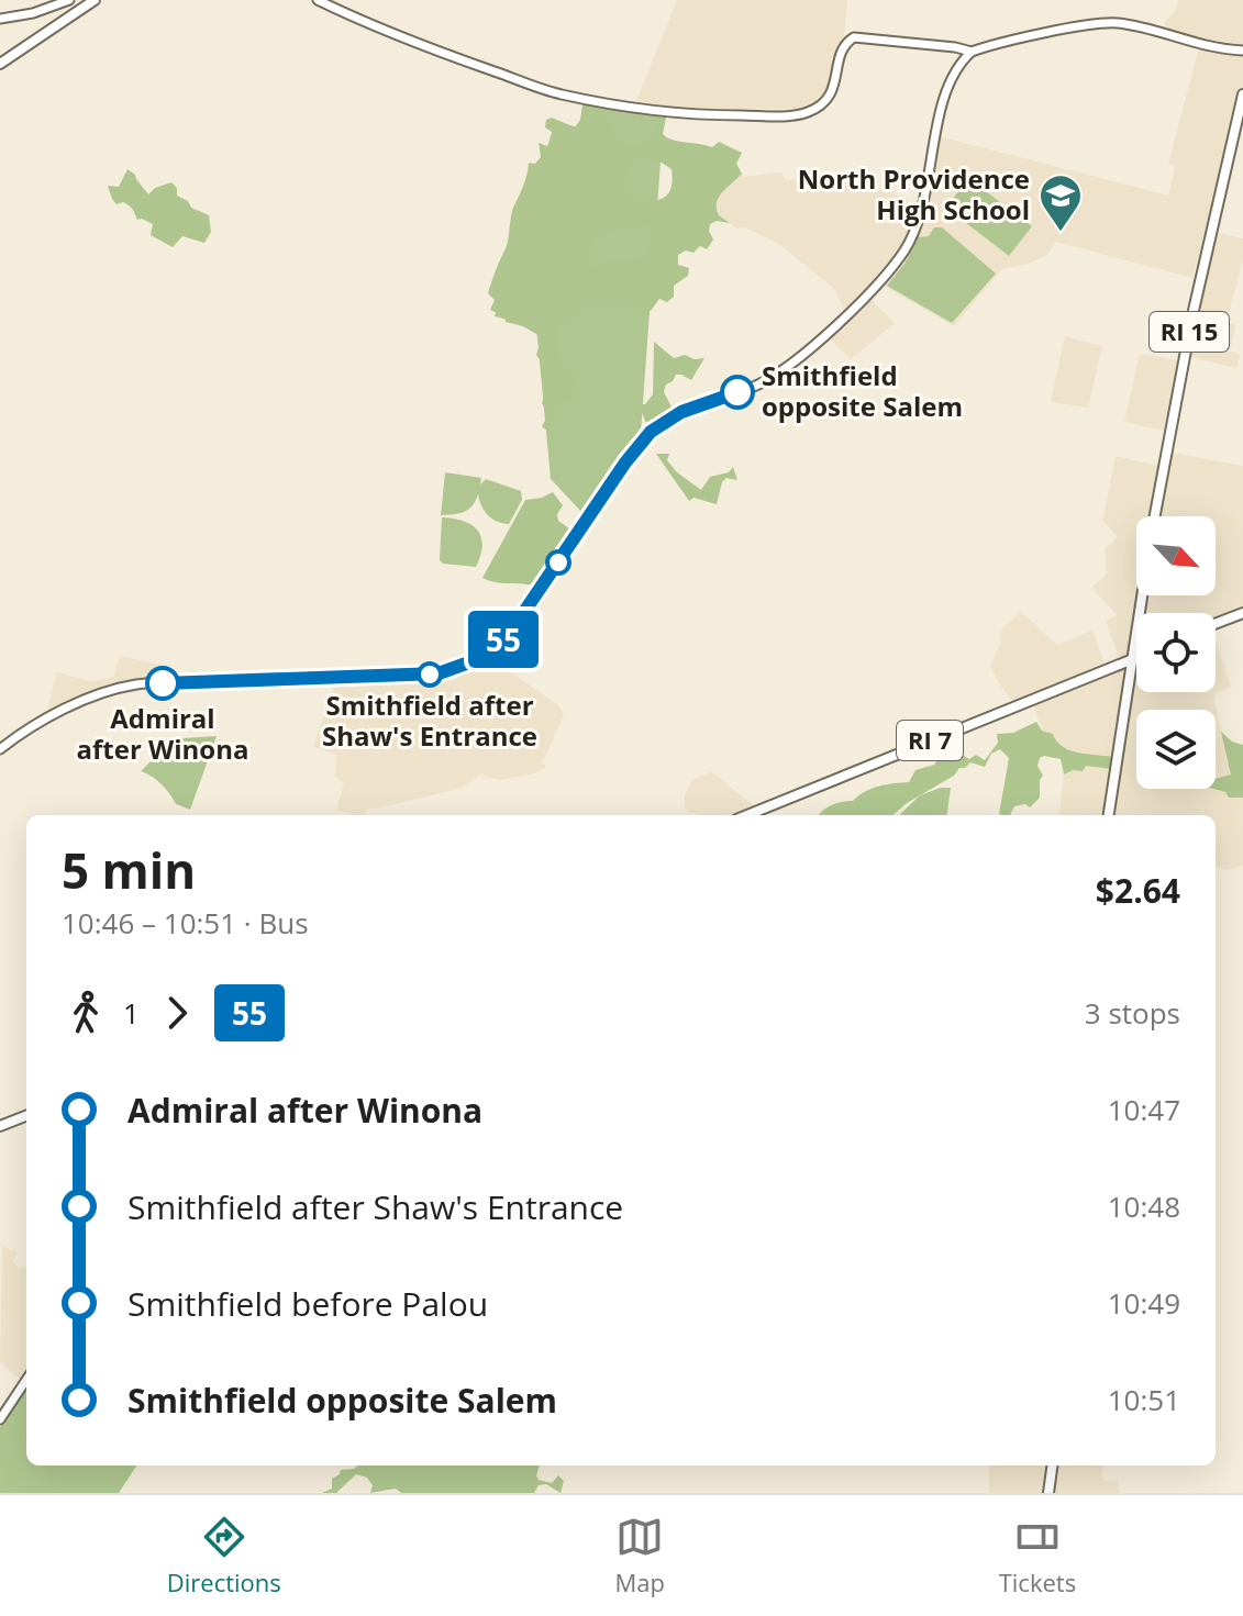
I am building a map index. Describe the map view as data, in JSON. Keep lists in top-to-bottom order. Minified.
{"streets":{"main road":["RI 15","RI 7"]},"crossings":[["RI 15","RI 7"]],"places":{"school or university":["North Providence High School"],"other":["Smithfield opposite Salem","Smithfield after Shaw's Entrance","Admiral after Winona"]},"lines":["bus line 55"],"north":"bottom right","page":{"on_map":"55","heading":["5 min","10:46 – 10:51 · Bus","$2.64"],"legs":["1","55","3 stops"],"list":[{"name":"Admiral after Winona","value":"10:47"},{"name":"Smithfield after Shaw's Entrance","value":"10:48"},{"name":"Smithfield before Palou","value":"10:49"},{"name":"Smithfield opposite Salem","value":"10:51"}],"tabs":["Directions","Map","Tickets"]}}
